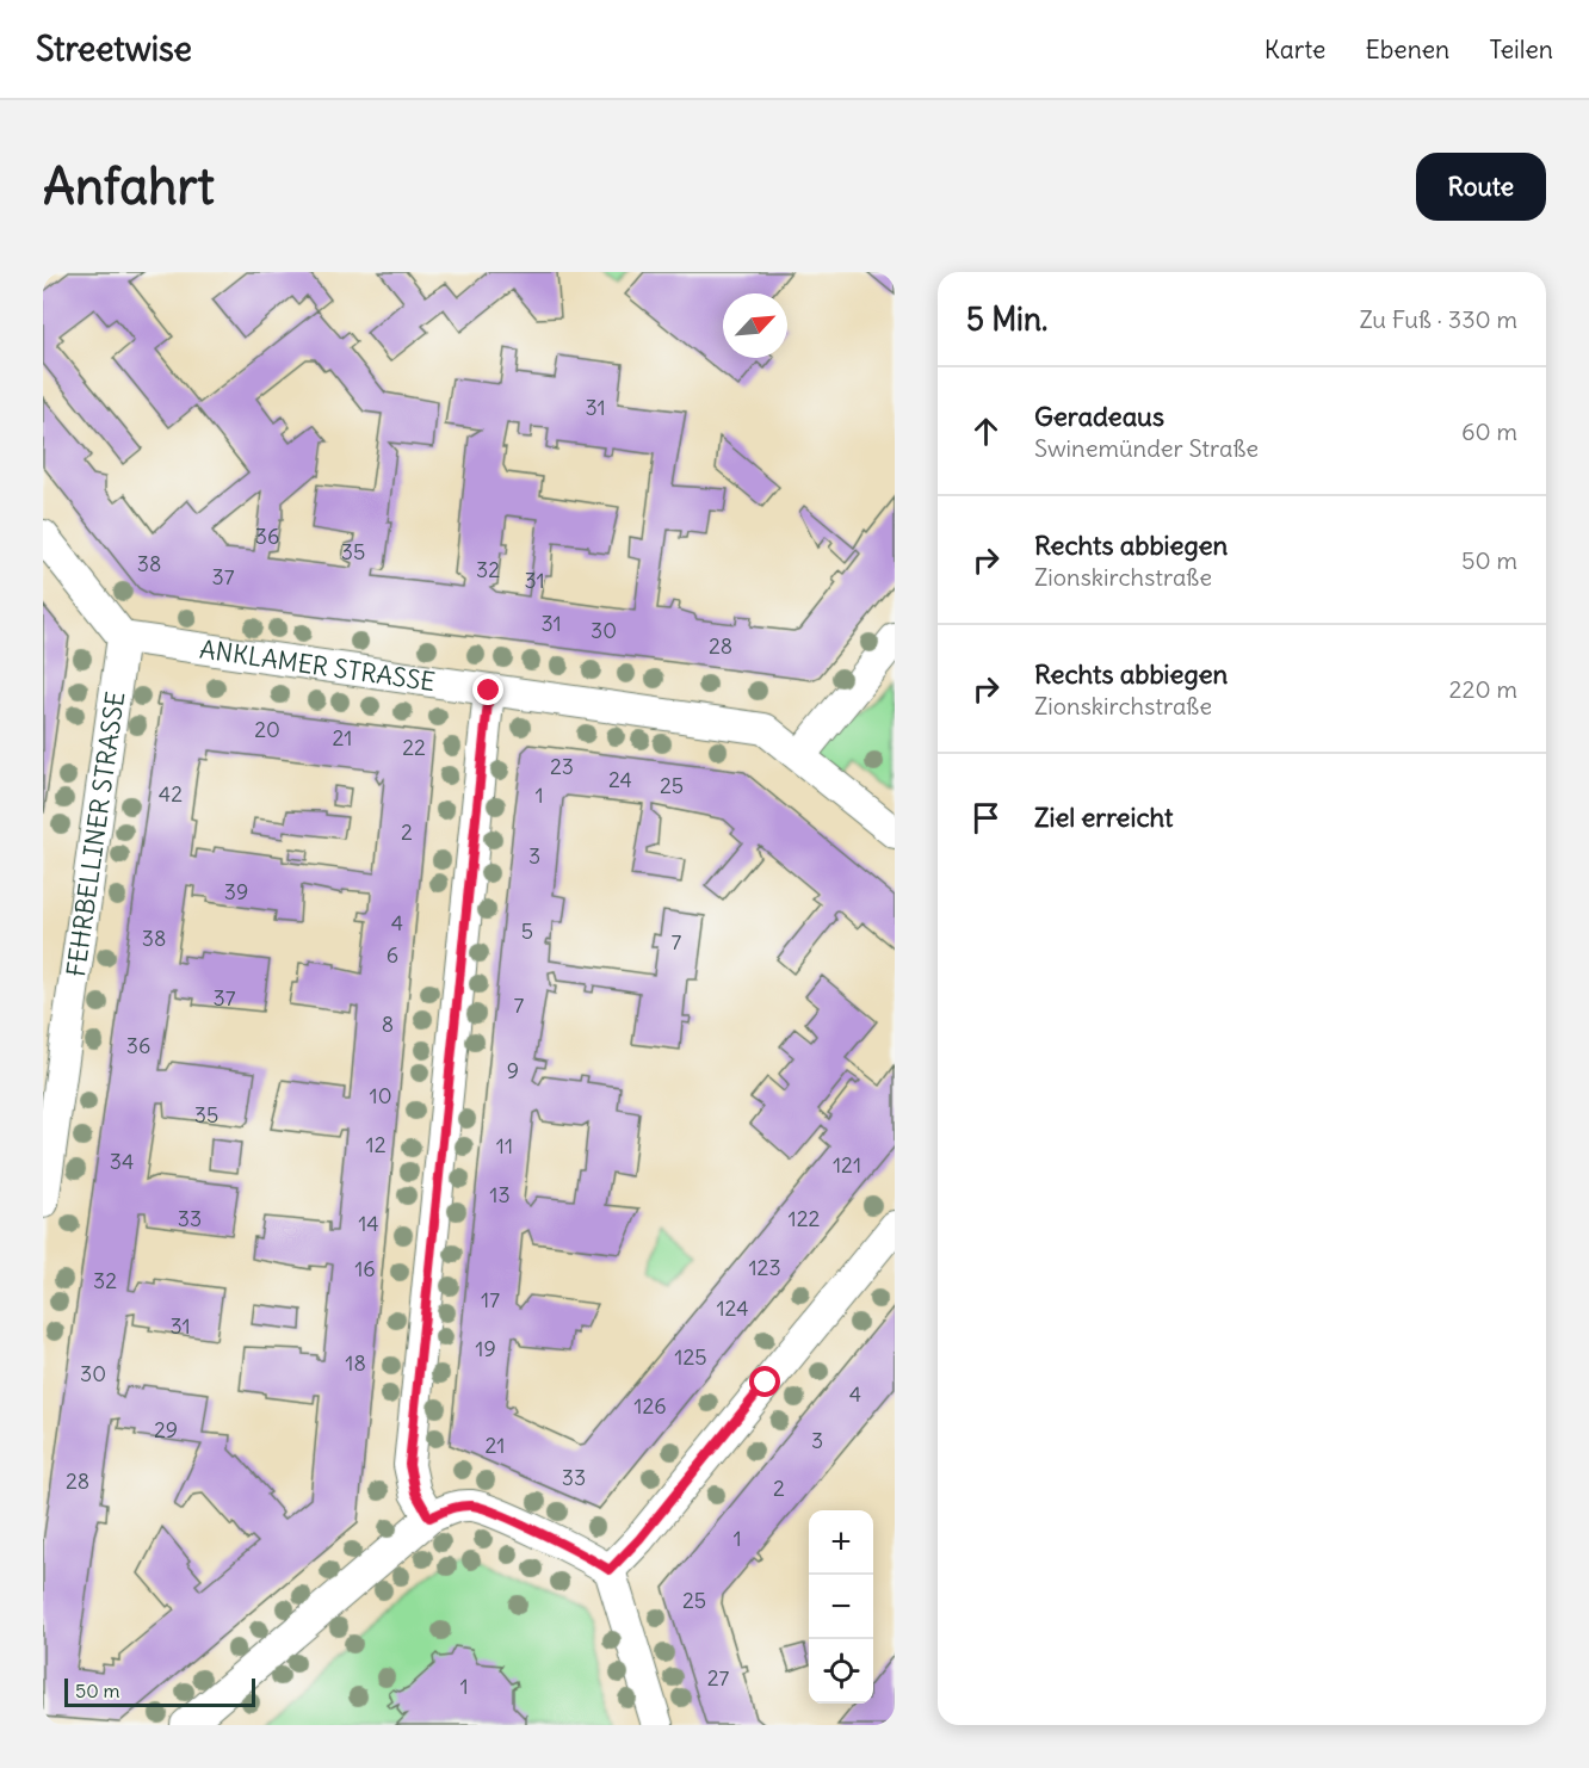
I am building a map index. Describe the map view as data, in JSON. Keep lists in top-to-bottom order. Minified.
{"streets":{"street":["ANKLAMER STRASSE","FEHRBELLINER STRASSE"]},"crossings":[["ANKLAMER STRASSE","FEHRBELLINER STRASSE"]],"house_numbers":["31","36","35","38","32","37","31","31","30","28","20","21","22","23","24","25","42","1","2","3","39","4","5","38","7","6","37","7","8","36","9","10","35","12","11","34","121","13","33","122","14","123","16","32","17","124","31","19","125","18","30","4","126","29","3","21","33","28","2","1","25","27","1"],"scale_bar":"50 m","north":"top right","page":{"header":"Streetwise","nav":["Karte","Ebenen","Teilen"],"buttons":"Route","title":"Anfahrt","heading":["5 Min.","Zu Fuß · 330 m"],"list":[["Geradeaus","Swinemünder Straße","60 m"],["Rechts abbiegen","Zionskirchstraße","50 m"],["Rechts abbiegen","Zionskirchstraße","220 m"],"Ziel erreicht"],"map_buttons":["+","−"],"scale":"50 m"}}
